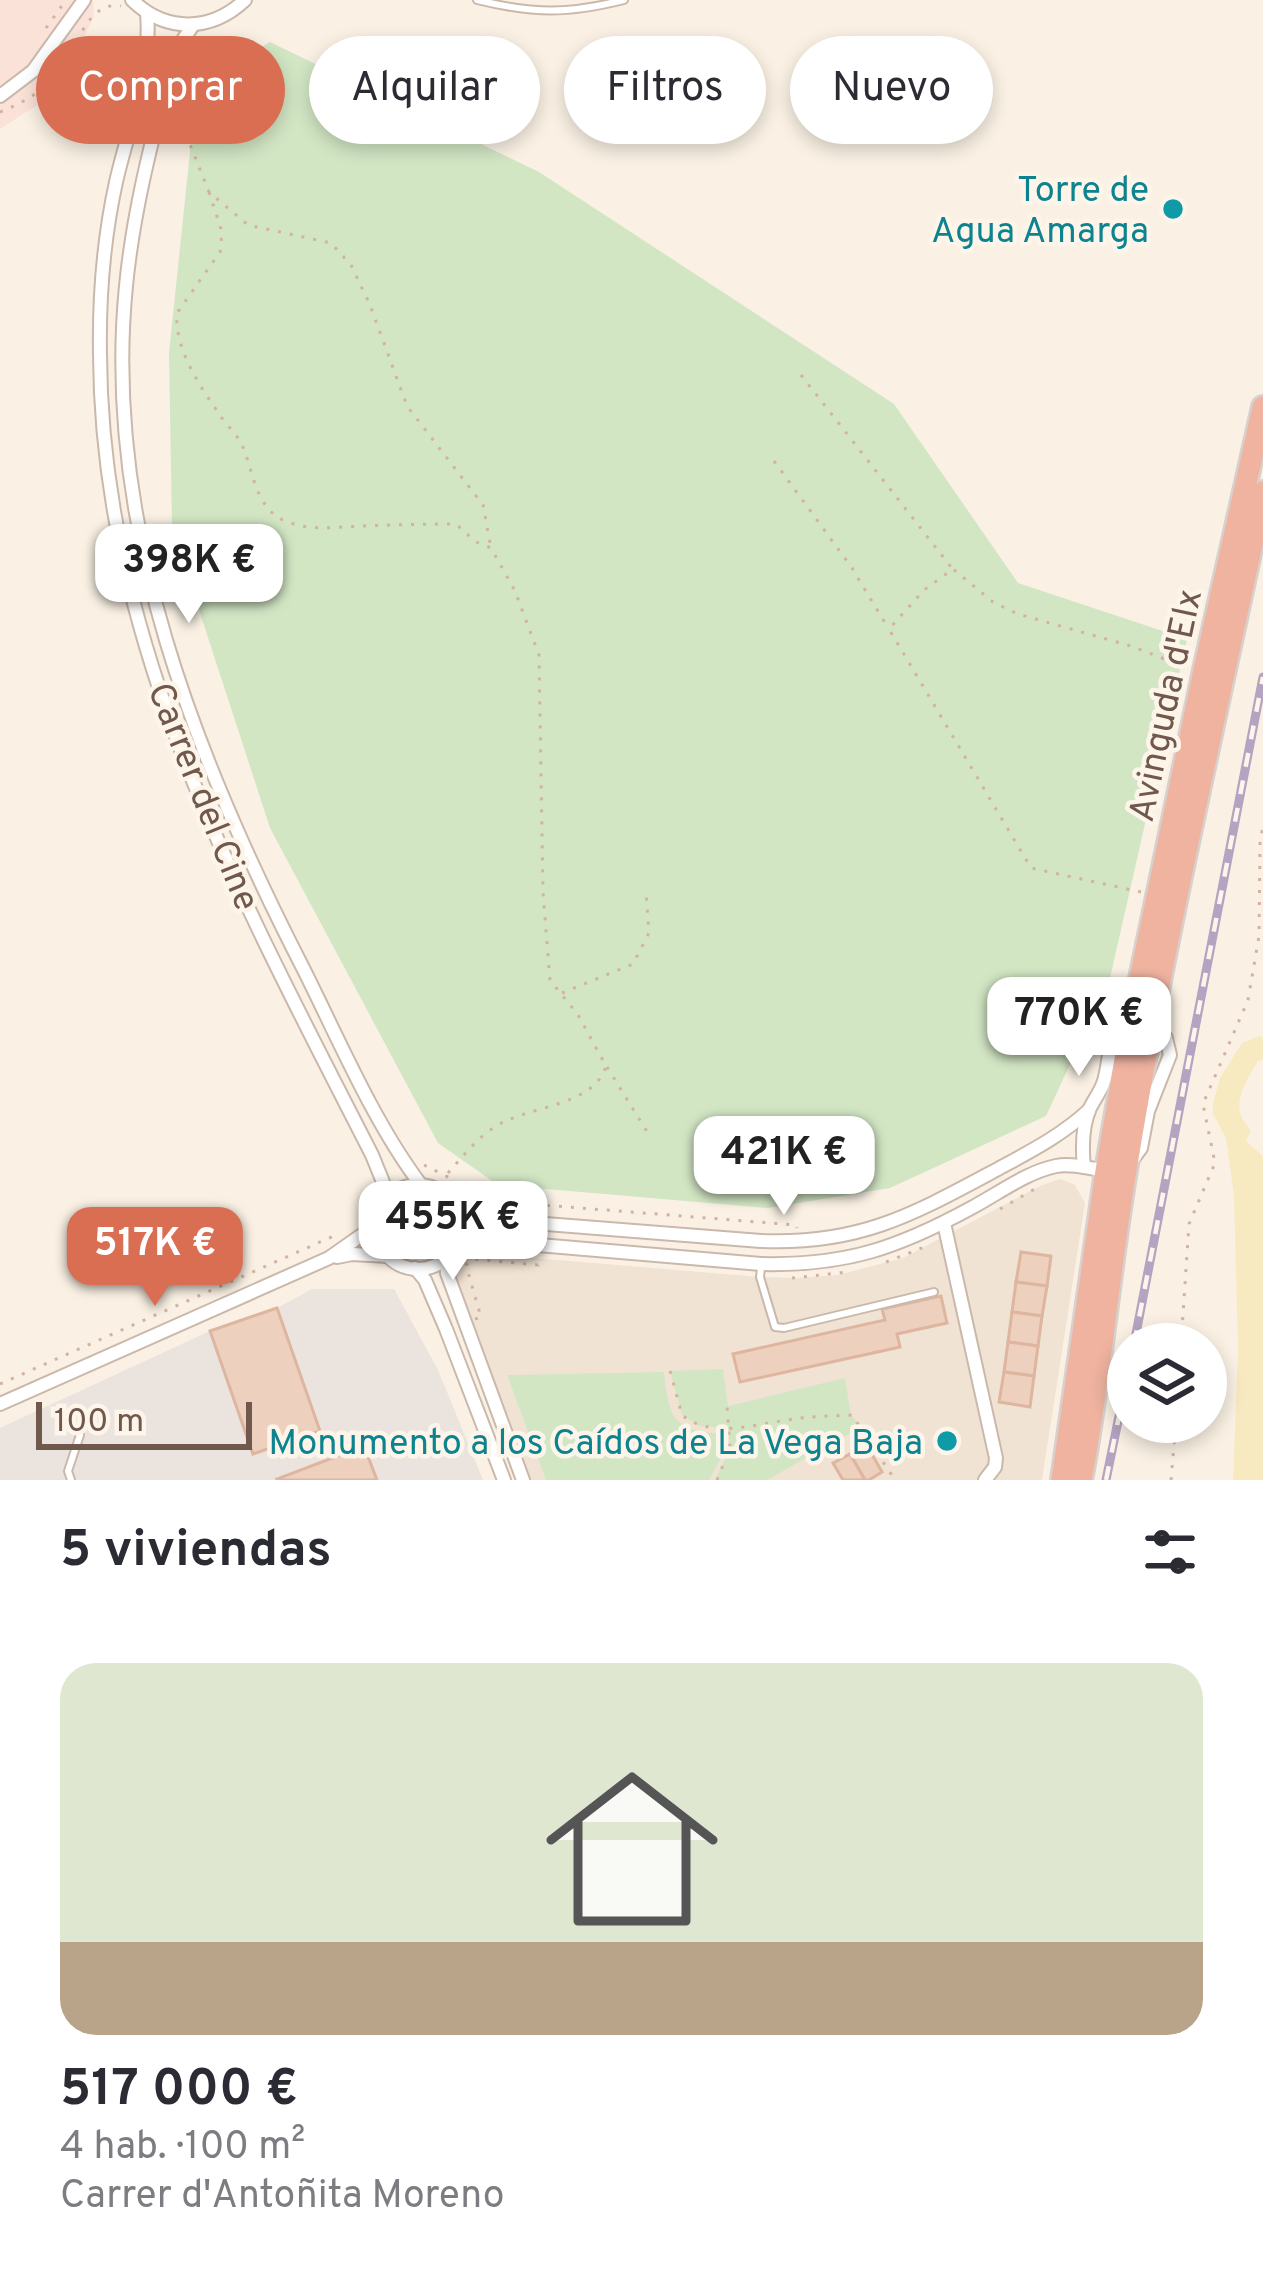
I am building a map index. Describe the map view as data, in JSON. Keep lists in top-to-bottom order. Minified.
{"streets":{"highway":["Avinguda d'Elx"],"street":["Carrer del Cine"]},"places":["Torre de Agua Amarga","Monumento a los Caídos de La Vega Baja"],"scale_bar":"100 m","page":{"chip":["Comprar","Alquilar","Filtros","Nuevo"],"price":["398K €","770K €","421K €","455K €","517K €"],"scale":"100 m","heading":"5 viviendas","list":[{"name":"517 000 €","note":"4 hab. · 100 m² · Carrer d'Antoñita Moreno"}]}}
